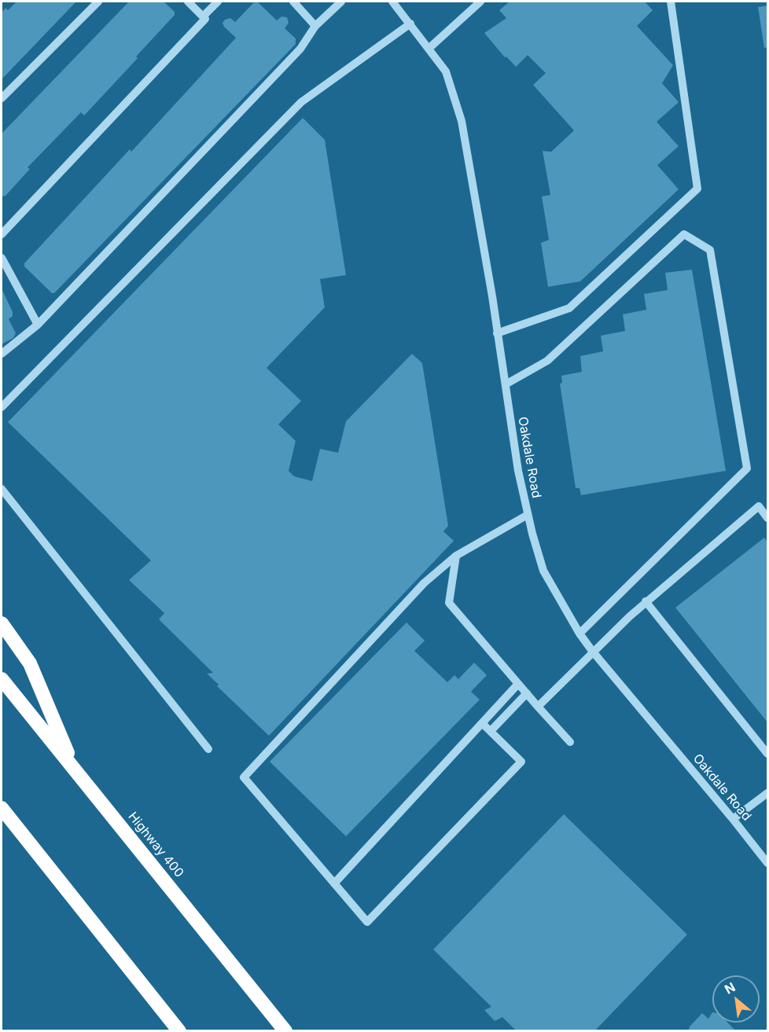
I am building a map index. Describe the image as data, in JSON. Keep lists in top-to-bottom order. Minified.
{"streets":{"highway":["Highway 400"],"street":["Oakdale Road"]},"north":"top left"}
